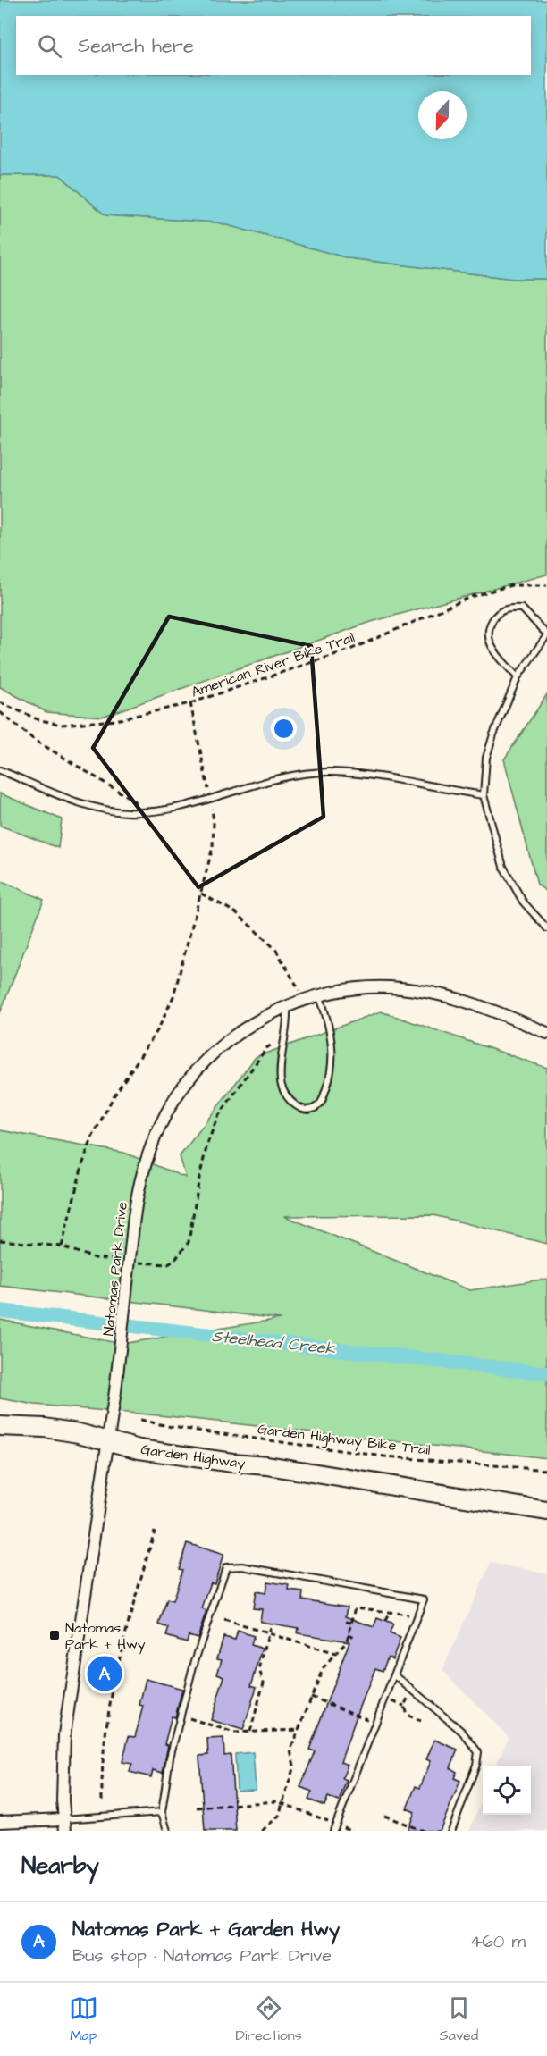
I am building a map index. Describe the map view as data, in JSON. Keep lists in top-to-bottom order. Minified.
{"streets":{"main road":["Garden Highway"],"street":["Natomas Park Drive"],"path":["American River Bike Trail","Garden Highway Bike Trail"]},"crossings":[["Natomas Park Drive","Garden Highway"]],"water":["Steelhead Creek"],"places":{"transit":["Natomas Park + Hwy"]},"north":"bottom","page":{"search":"Search here","pins":"A","heading":"Nearby","list":[{"mark":"A","name":"Natomas Park + Garden Hwy","note":"Bus stop · Natomas Park Drive","value":"460 m"}],"nav":["Map","Directions","Saved"]}}
